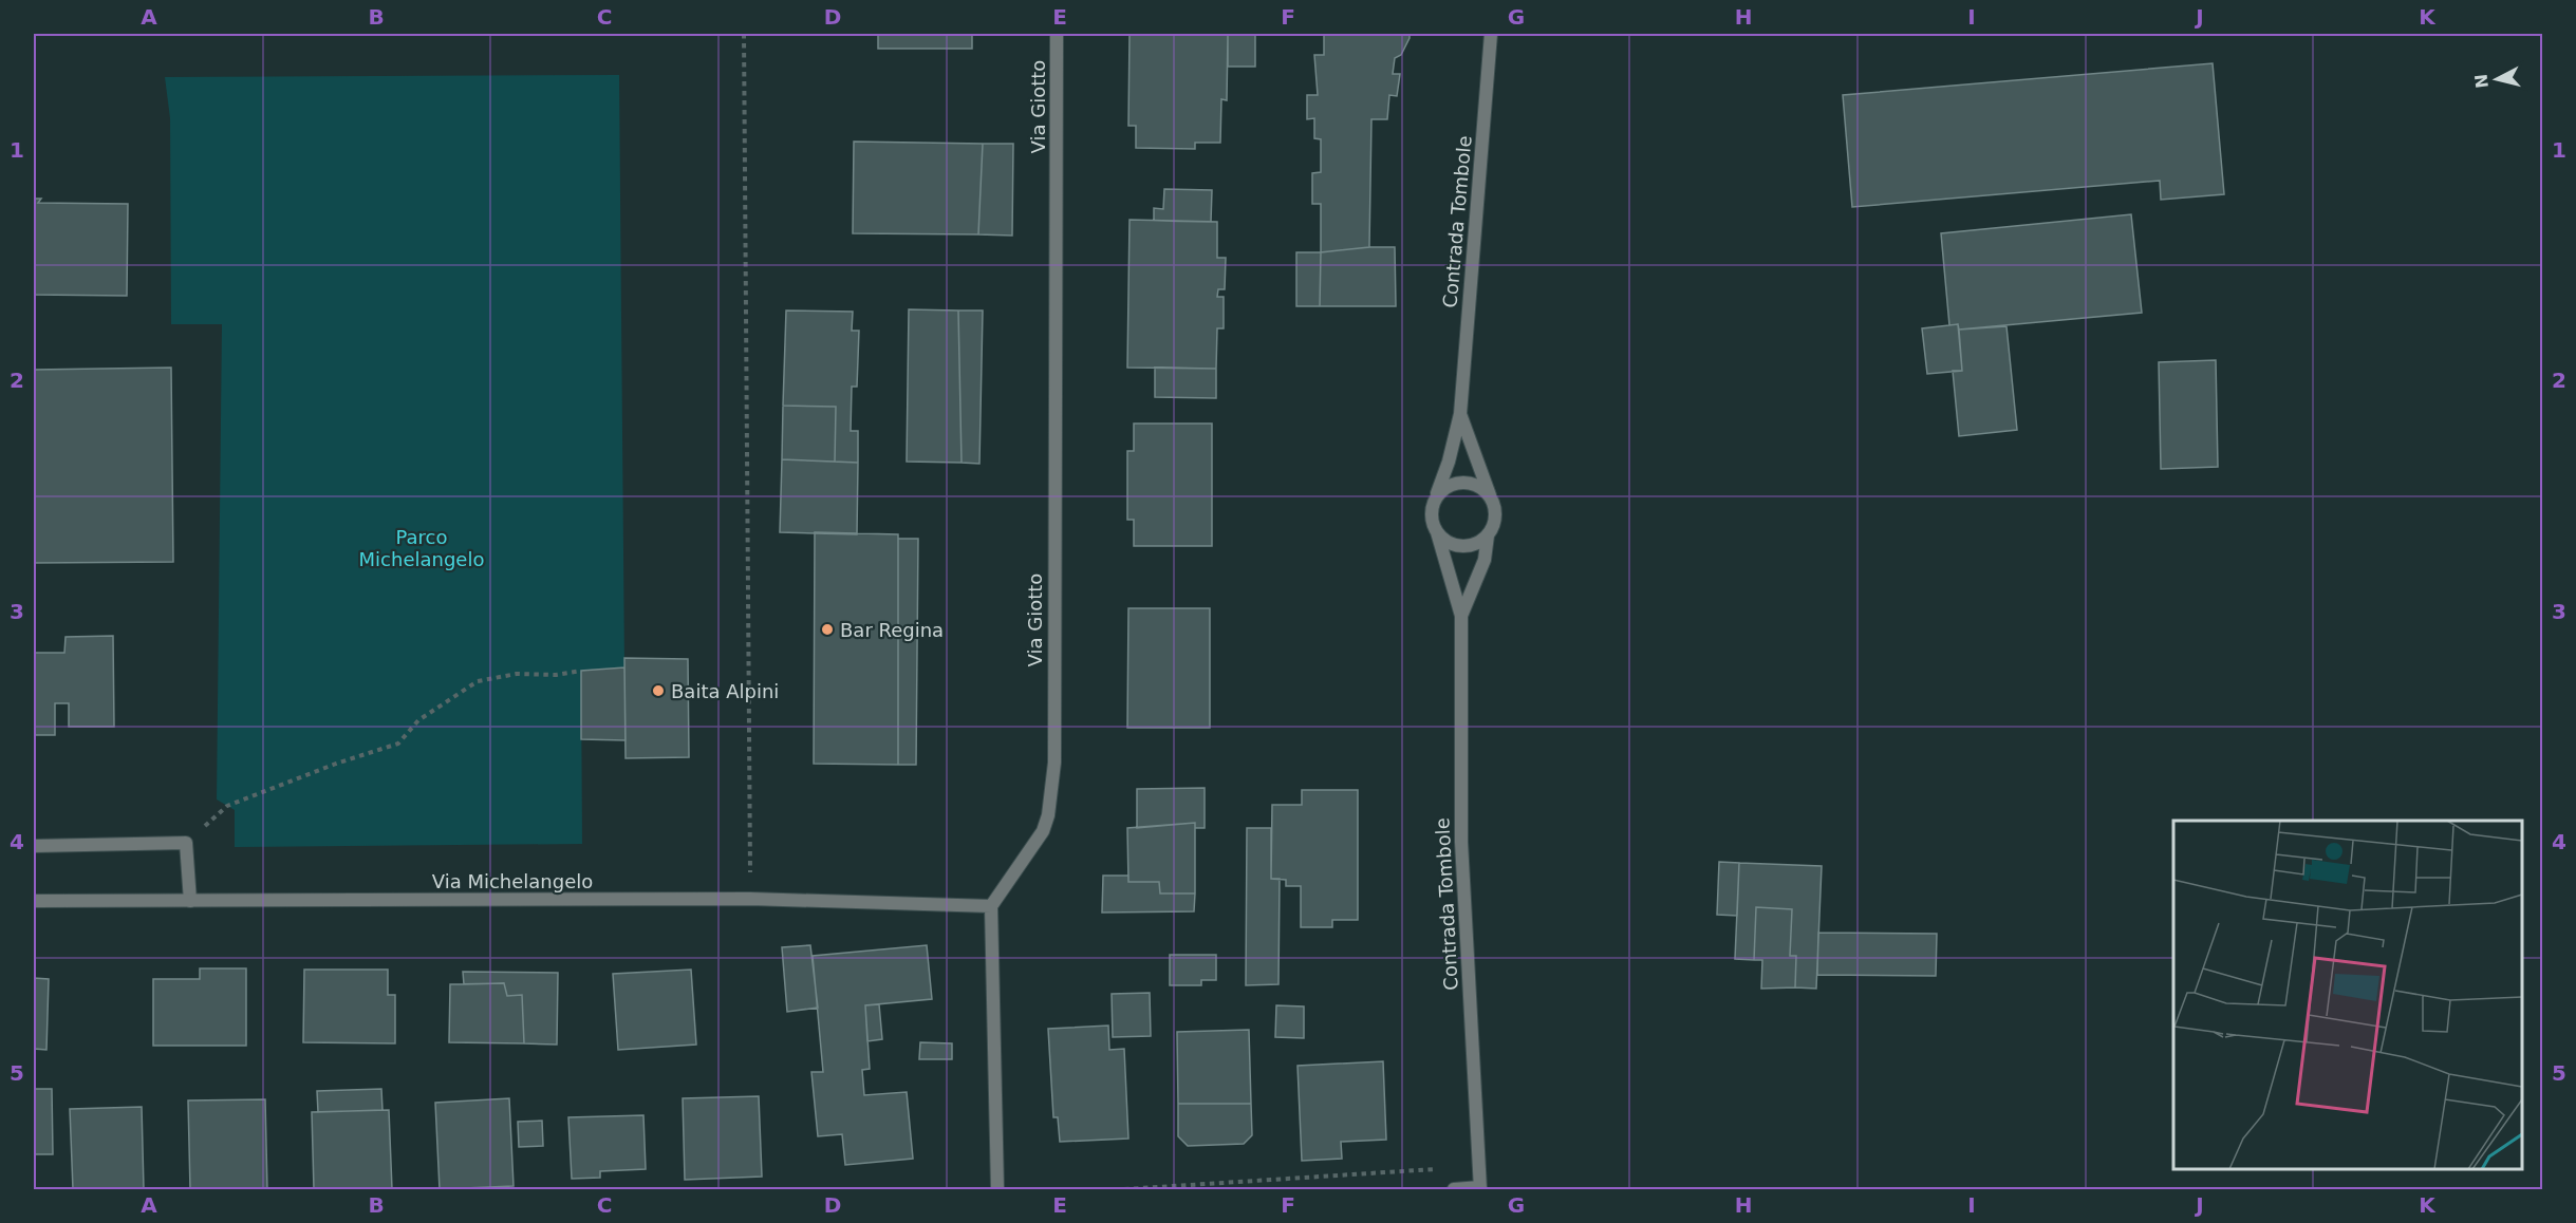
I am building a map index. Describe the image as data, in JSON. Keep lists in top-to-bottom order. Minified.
{"streets":{"street":["Via Giotto","Contrada Tombole","Via Michelangelo"]},"crossings":[["Via Giotto","Via Michelangelo"]],"parks":["Parco Michelangelo"],"places":["Bar Regina","Baita Alpini"],"north":"left","grid":{"columns":["A","B","C","D","E","F","G","H","I","J","K"],"rows":["1","2","3","4","5"]}}
